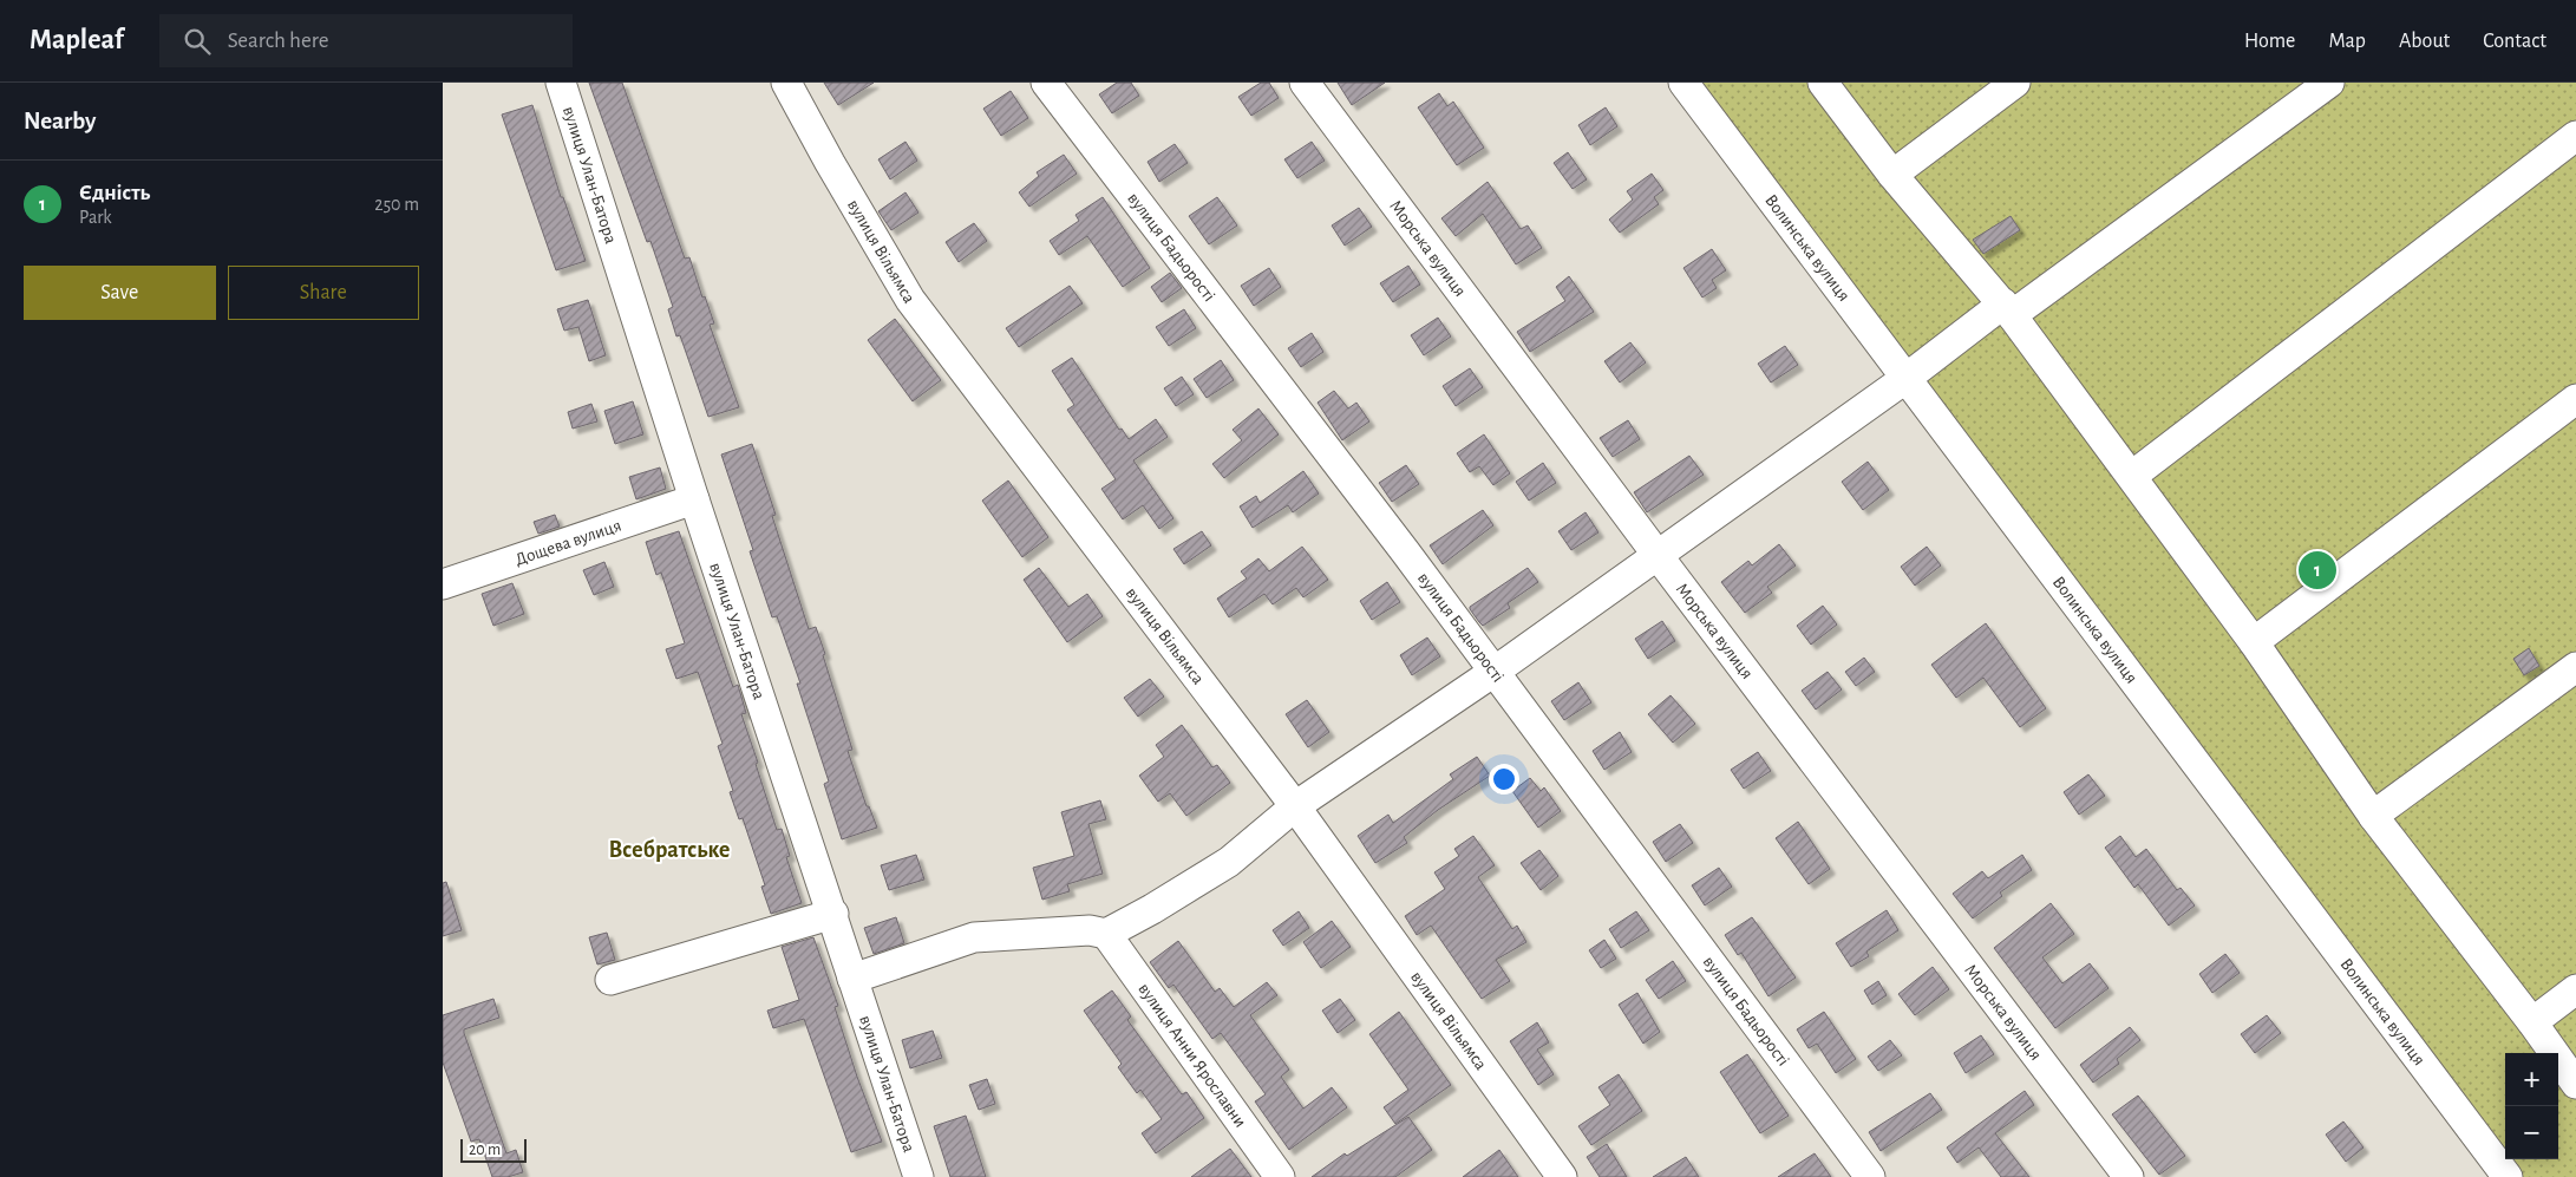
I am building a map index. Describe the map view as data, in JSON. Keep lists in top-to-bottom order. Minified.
{"streets":{"street":["вулиця Улан-Батора","вулиця Бадьорості","Морська вулиця","Волинська вулиця","вулиця Вільямса","Дощева вулиця","вулиця Анни Ярославни"]},"crossings":[["вулиця Улан-Батора","Дощева вулиця"]],"districts":["Всебратське"],"scale_bar":"20 m","page":{"header":"Mapleaf","search":"Search here","nav":["Home","Map","About","Contact"],"heading":"Nearby","list":[{"mark":"1","name":"Єдність","note":"Park","value":"250 m"}],"buttons":["Save","Share"],"pins":"1","map_buttons":["+","−"],"scale":"20 m"}}
